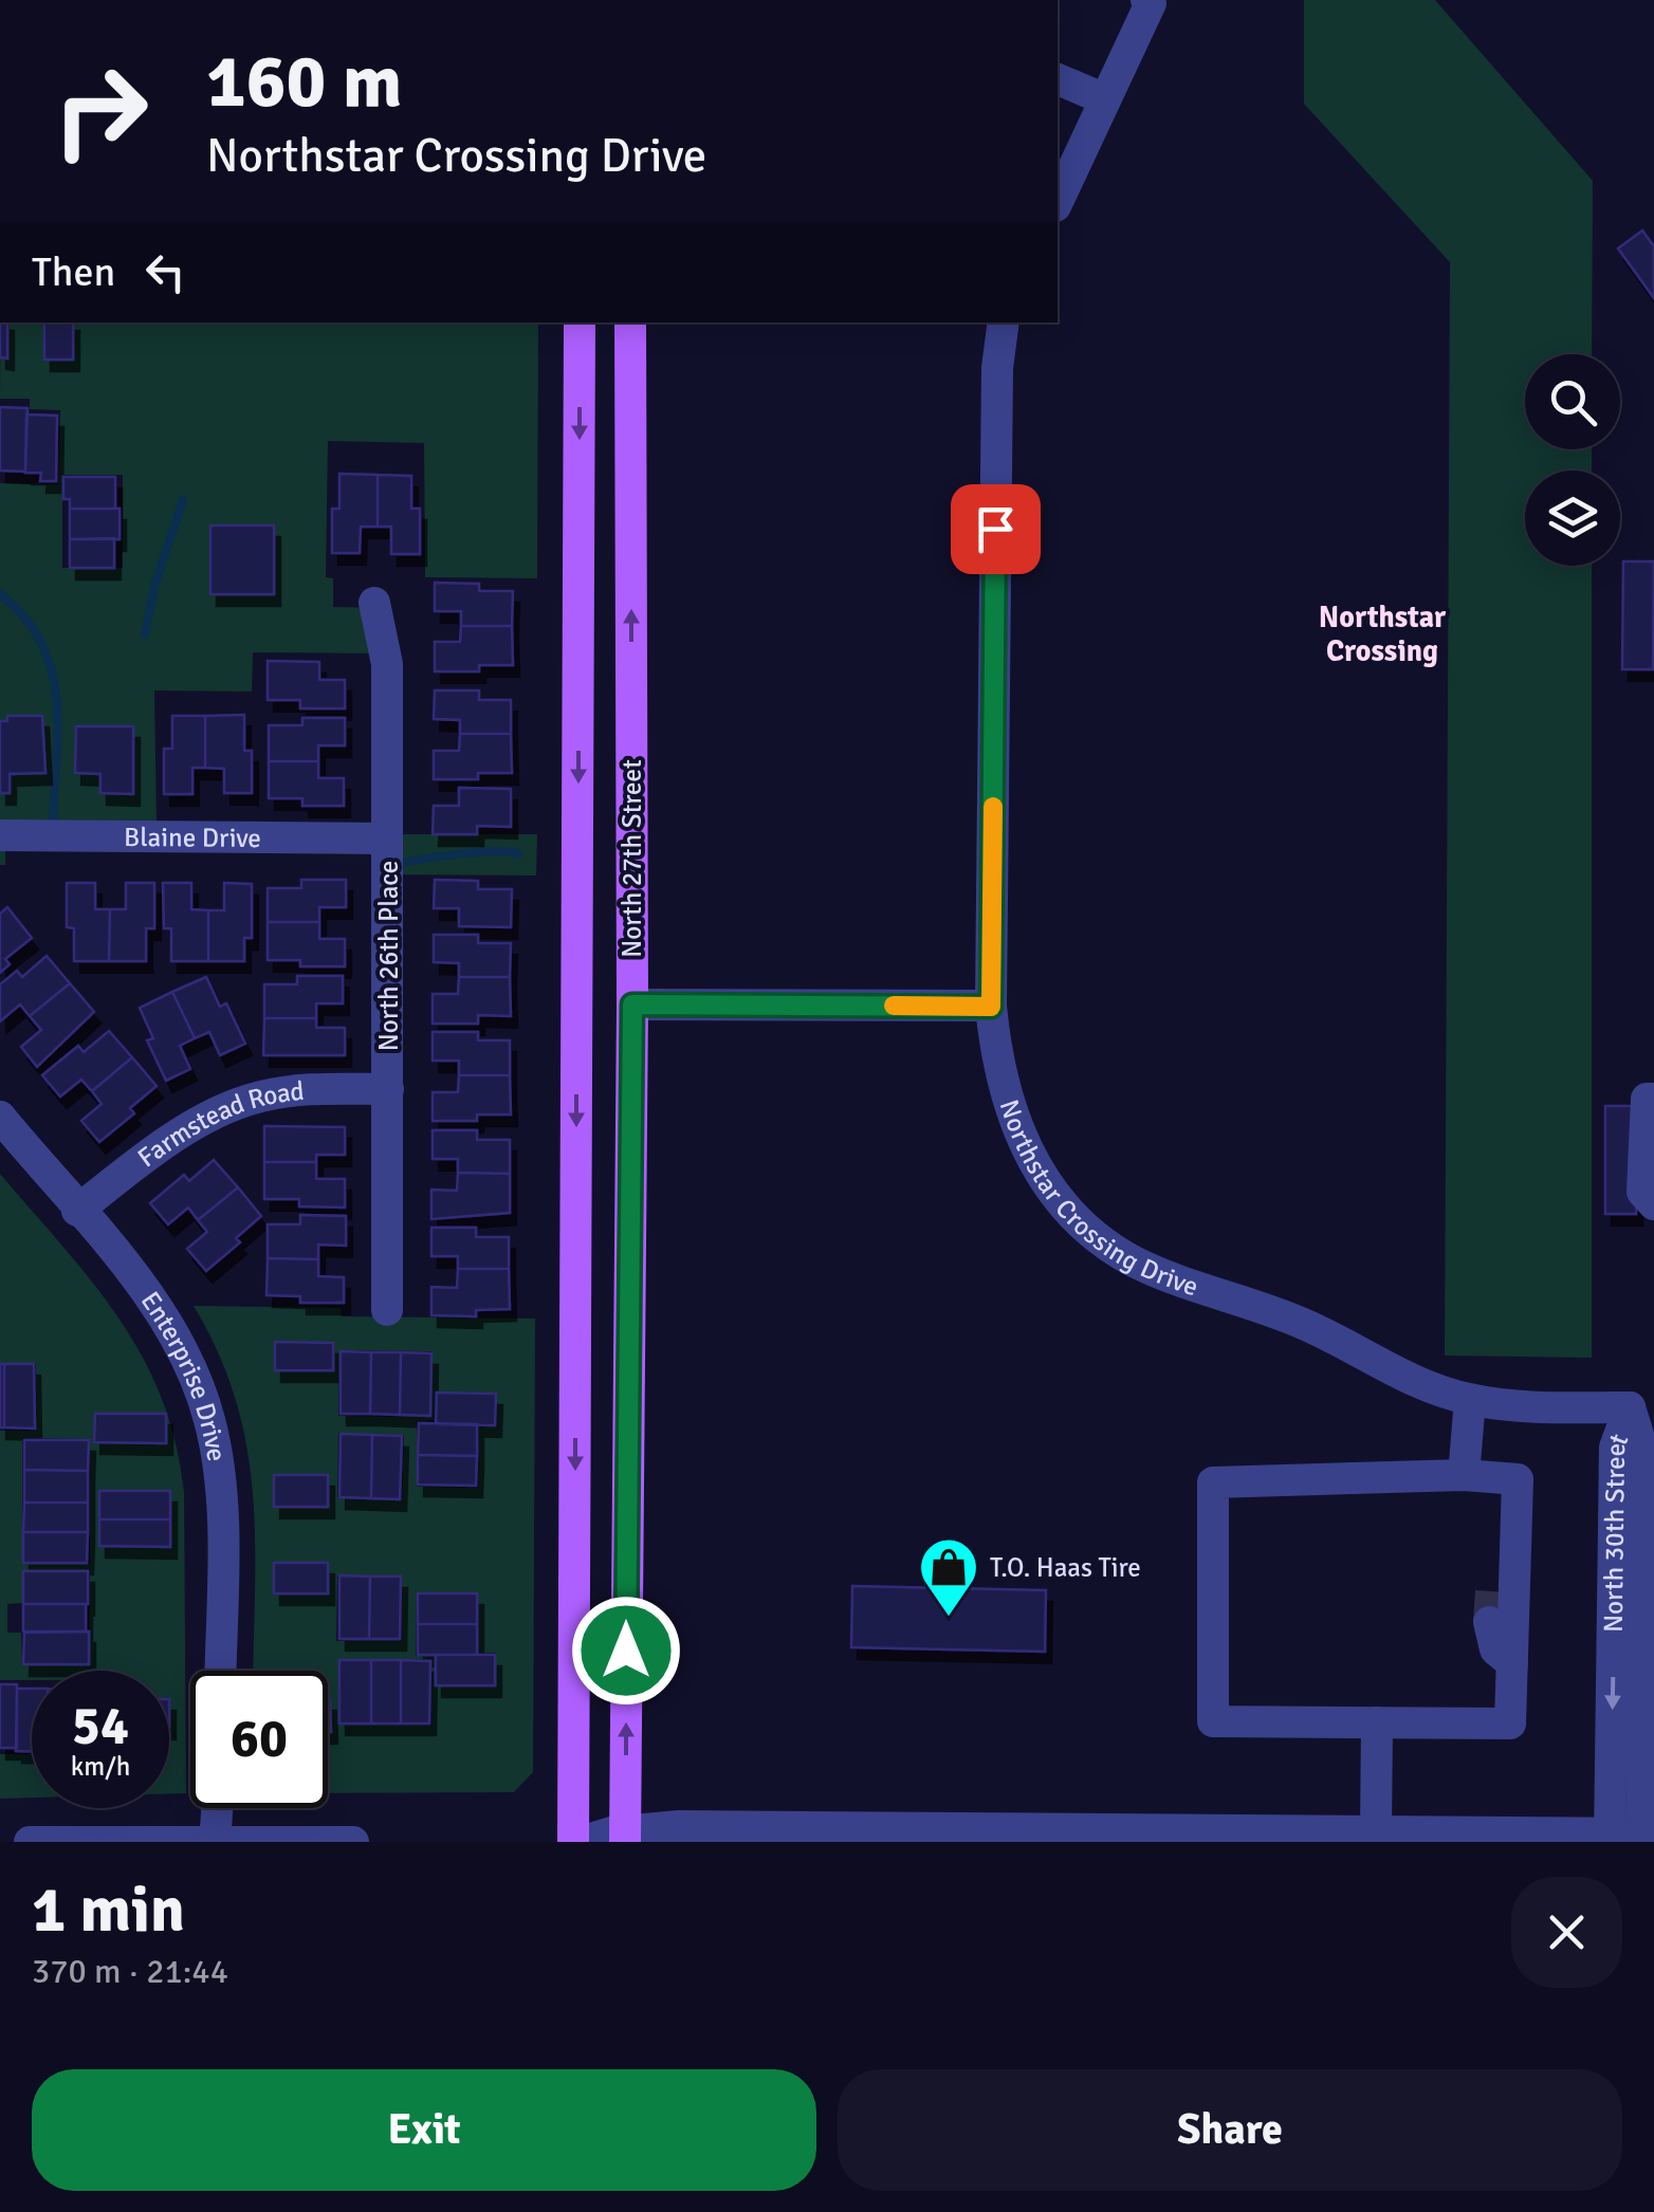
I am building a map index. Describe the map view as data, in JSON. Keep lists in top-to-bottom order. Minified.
{"streets":{"main road":["North 27th Street"],"street":["Blaine Drive","North 26th Place","Farmstead Road","Northstar Crossing Drive","Enterprise Drive","North 30th Street"]},"crossings":[["Blaine Drive","North 26th Place"],["North 26th Place","Farmstead Road"],["Farmstead Road","Enterprise Drive"],["Northstar Crossing Drive","North 30th Street"]],"districts":["Northstar Crossing"],"places":{"shop":["T.O. Haas Tire"]},"page":{"turn":["160 m","Northstar Crossing Drive"],"then":"Then","speed":"54 km/h","limit":"60","heading":["1 min","370 m · 21:44"],"buttons":["Exit","Share"]}}
